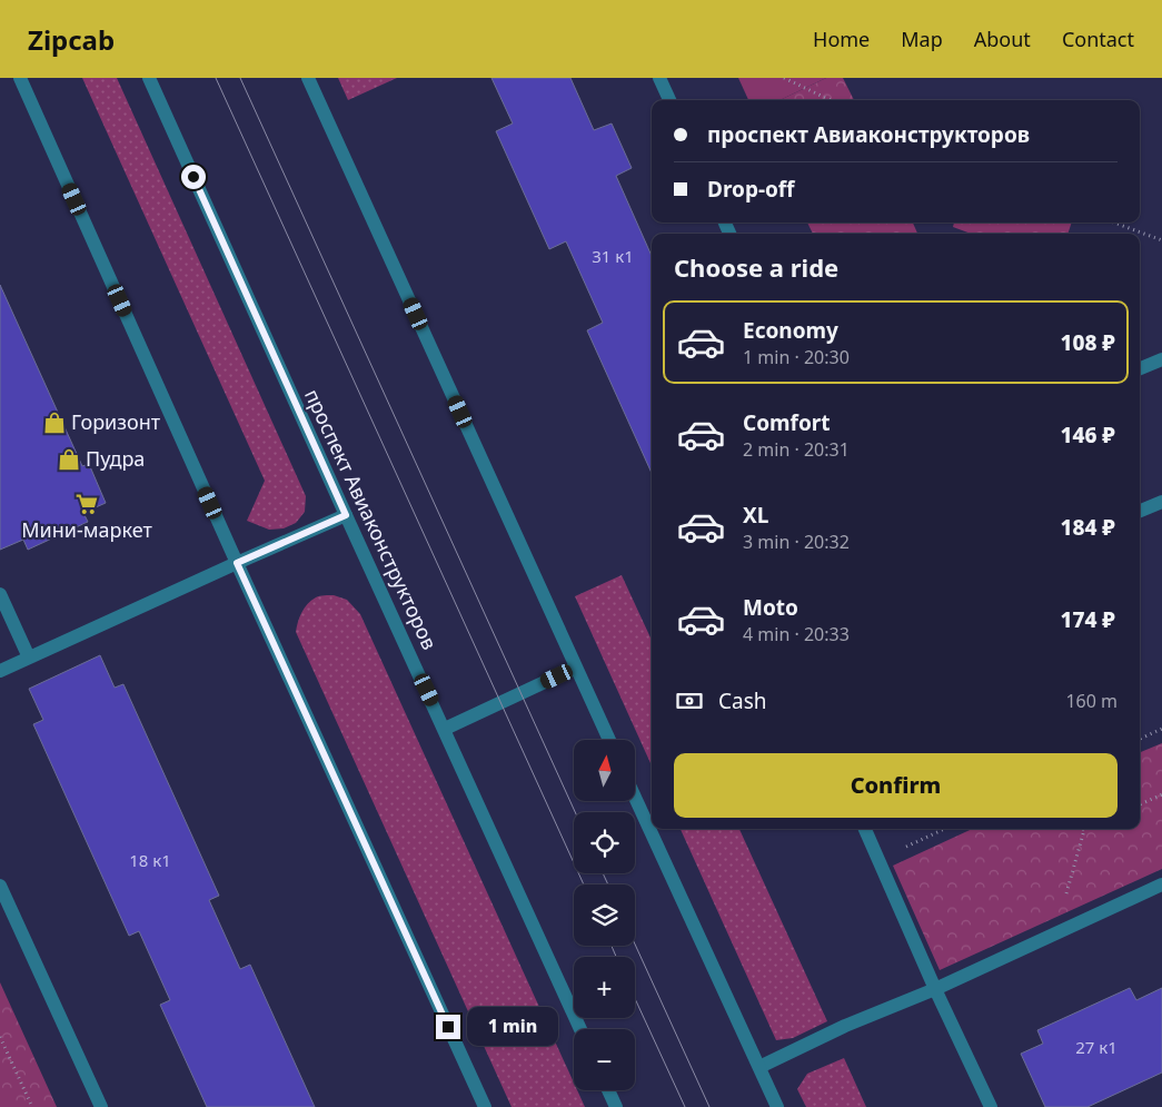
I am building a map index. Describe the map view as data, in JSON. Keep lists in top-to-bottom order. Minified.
{"streets":{"street":["проспект Авиаконструкторов"]},"places":{"shop":["Горизонт","Пудра"],"supermarket":["Мини-маркет"]},"house_numbers":["31 к1","18 к1","27 к1"],"north":"top","page":{"header":"Zipcab","nav":["Home","Map","About","Contact"],"banner":["проспект Авиаконструкторов","Drop-off"],"heading":"Choose a ride","list":[{"name":"Economy","note":"1 min · 20:30","value":"108 ₽"},{"name":"Comfort","note":"2 min · 20:31","value":"146 ₽"},{"name":"XL","note":"3 min · 20:32","value":"184 ₽"},{"name":"Moto","note":"4 min · 20:33","value":"174 ₽"}],"pay":["Cash","160 m"],"map_buttons":["+","−"],"buttons":"Confirm","bubble":"1 min"}}
